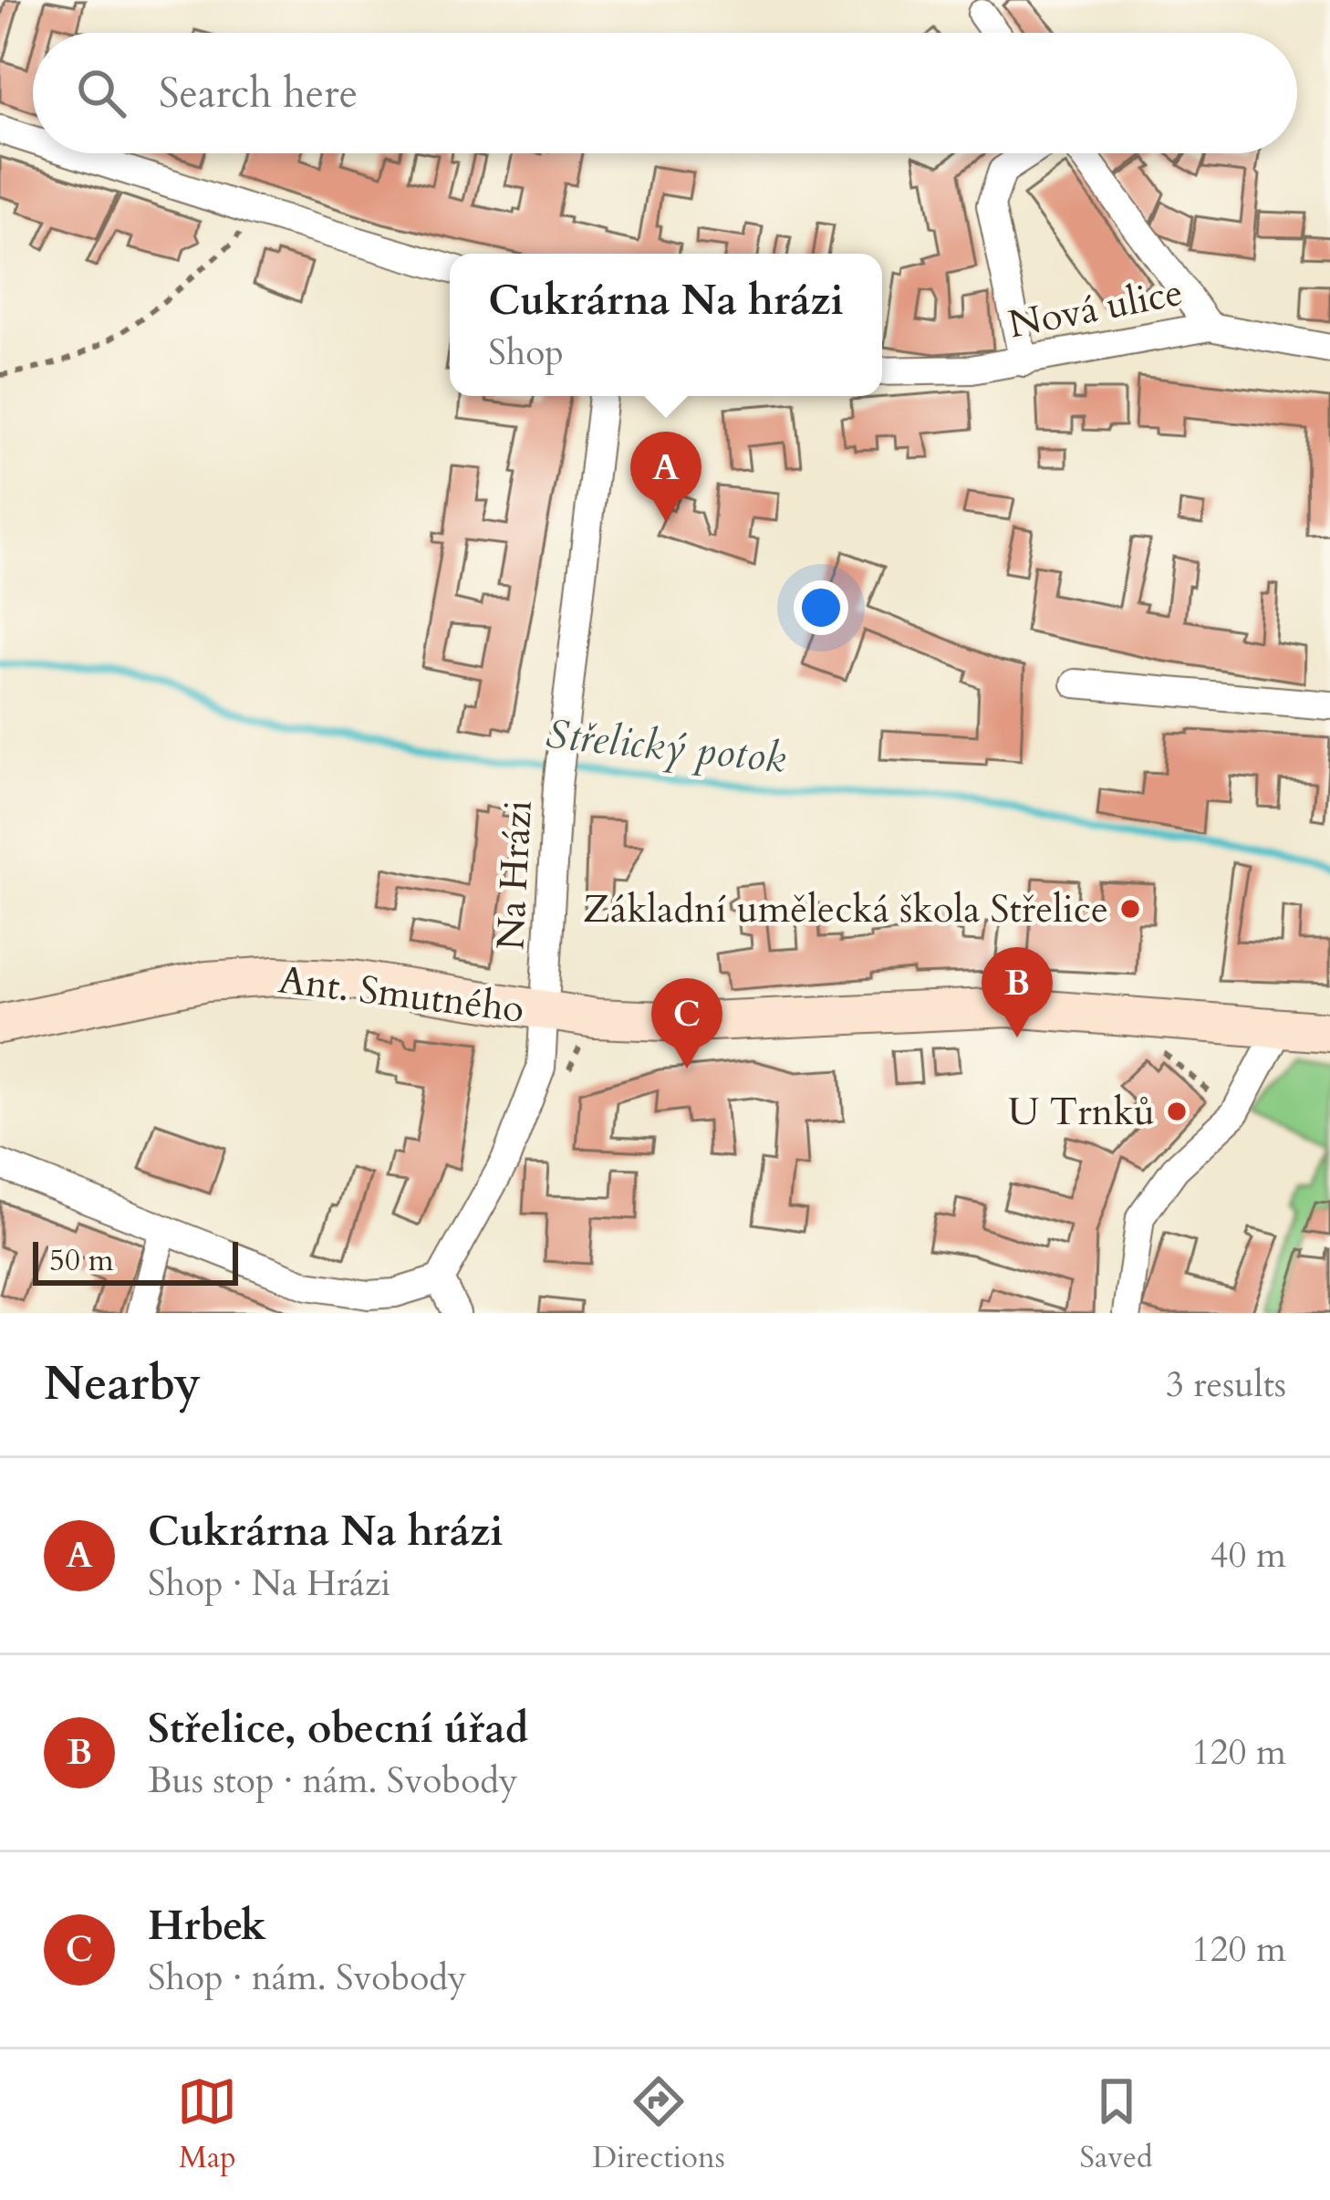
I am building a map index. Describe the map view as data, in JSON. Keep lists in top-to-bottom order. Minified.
{"streets":{"street":["Nová ulice","Na Hrázi","Ant. Smutného"]},"crossings":[["Na Hrázi","Ant. Smutného"]],"water":["Střelický potok"],"places":["Základní umělecká škola Střelice","U Trnků"],"scale_bar":"50 m","page":{"search":"Search here","popup":["Cukrárna Na hrázi","Shop"],"pins":["A","B","C"],"scale":"50 m","heading":["Nearby","3 results"],"list":[{"mark":"A","name":"Cukrárna Na hrázi","note":"Shop · Na Hrázi","value":"40 m"},{"mark":"B","name":"Střelice, obecní úřad","note":"Bus stop · nám. Svobody","value":"120 m"},{"mark":"C","name":"Hrbek","note":"Shop · nám. Svobody","value":"120 m"}],"nav":["Map","Directions","Saved"]}}
